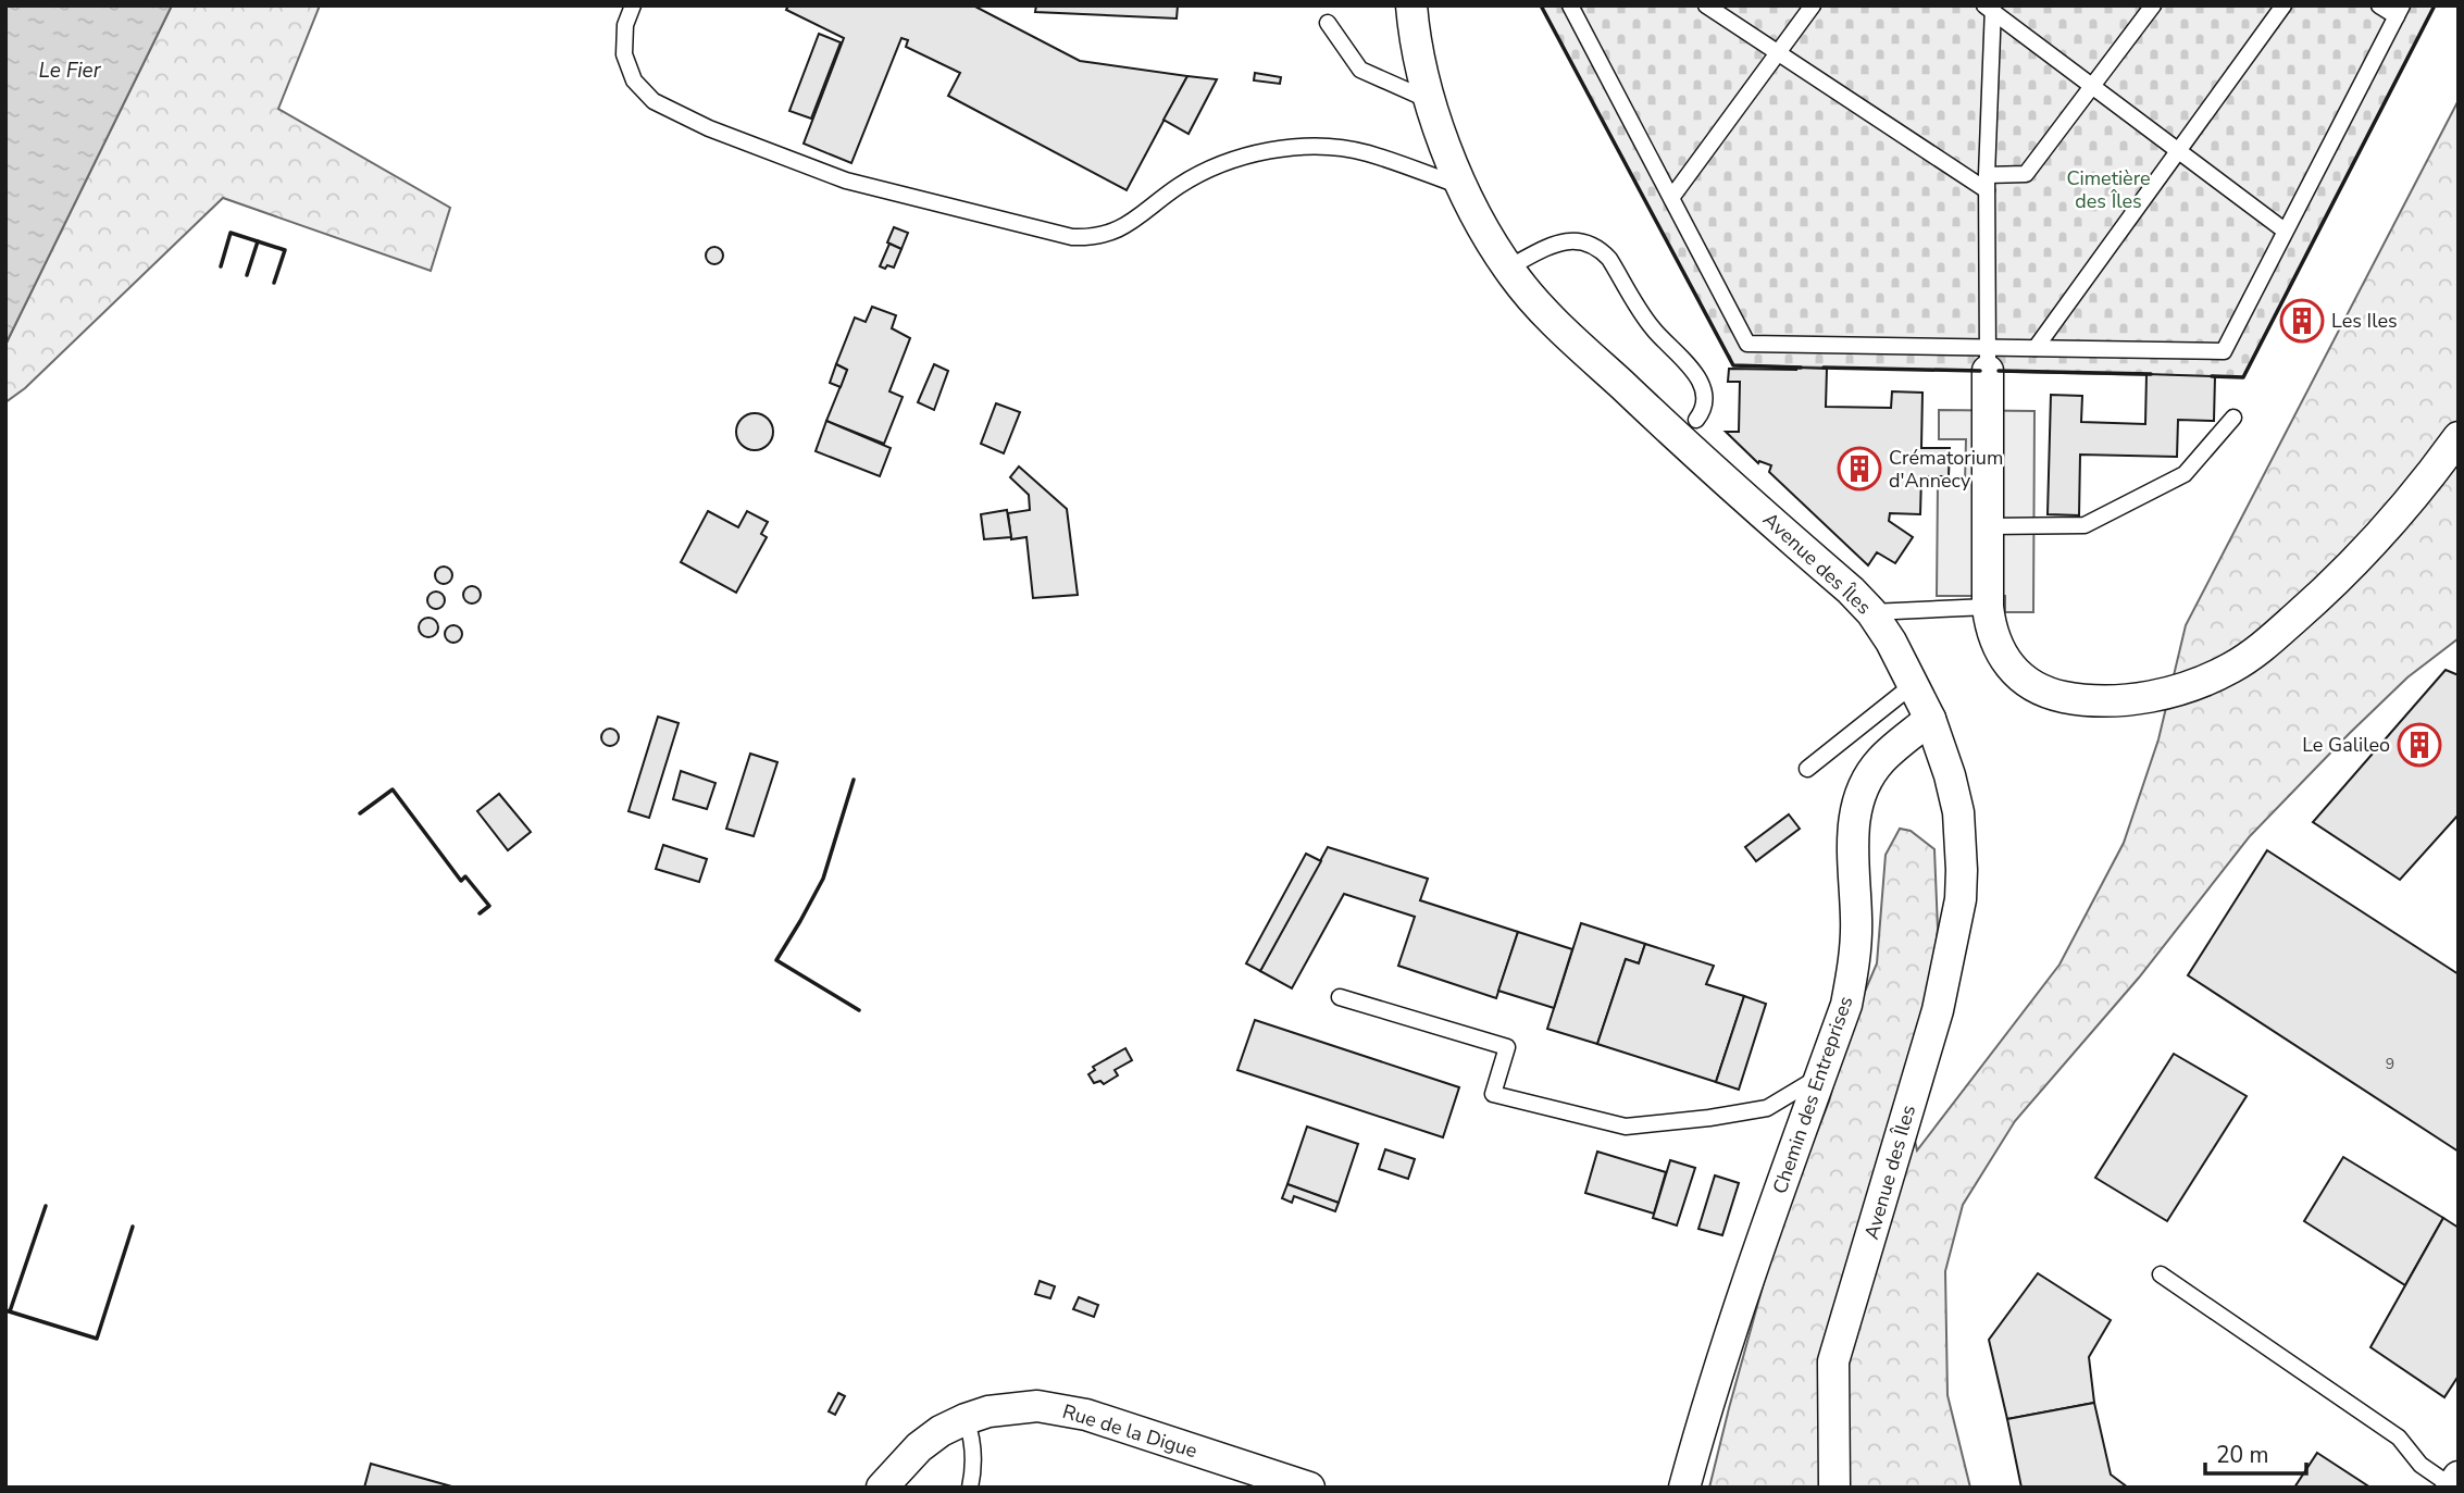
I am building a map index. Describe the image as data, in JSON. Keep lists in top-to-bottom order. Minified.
{"streets":{"street":["Avenue des Îles","Chemin des Entreprises","Rue de la Digue"]},"crossings":[["Avenue des Îles","Chemin des Entreprises"]],"water":["Le Fier"],"parks":["Cimetière des Îles"],"places":{"building":["Les Iles","Crématorium d'Annecy","Le Galileo"]},"house_numbers":["9"],"scale_bar":"20 m"}
